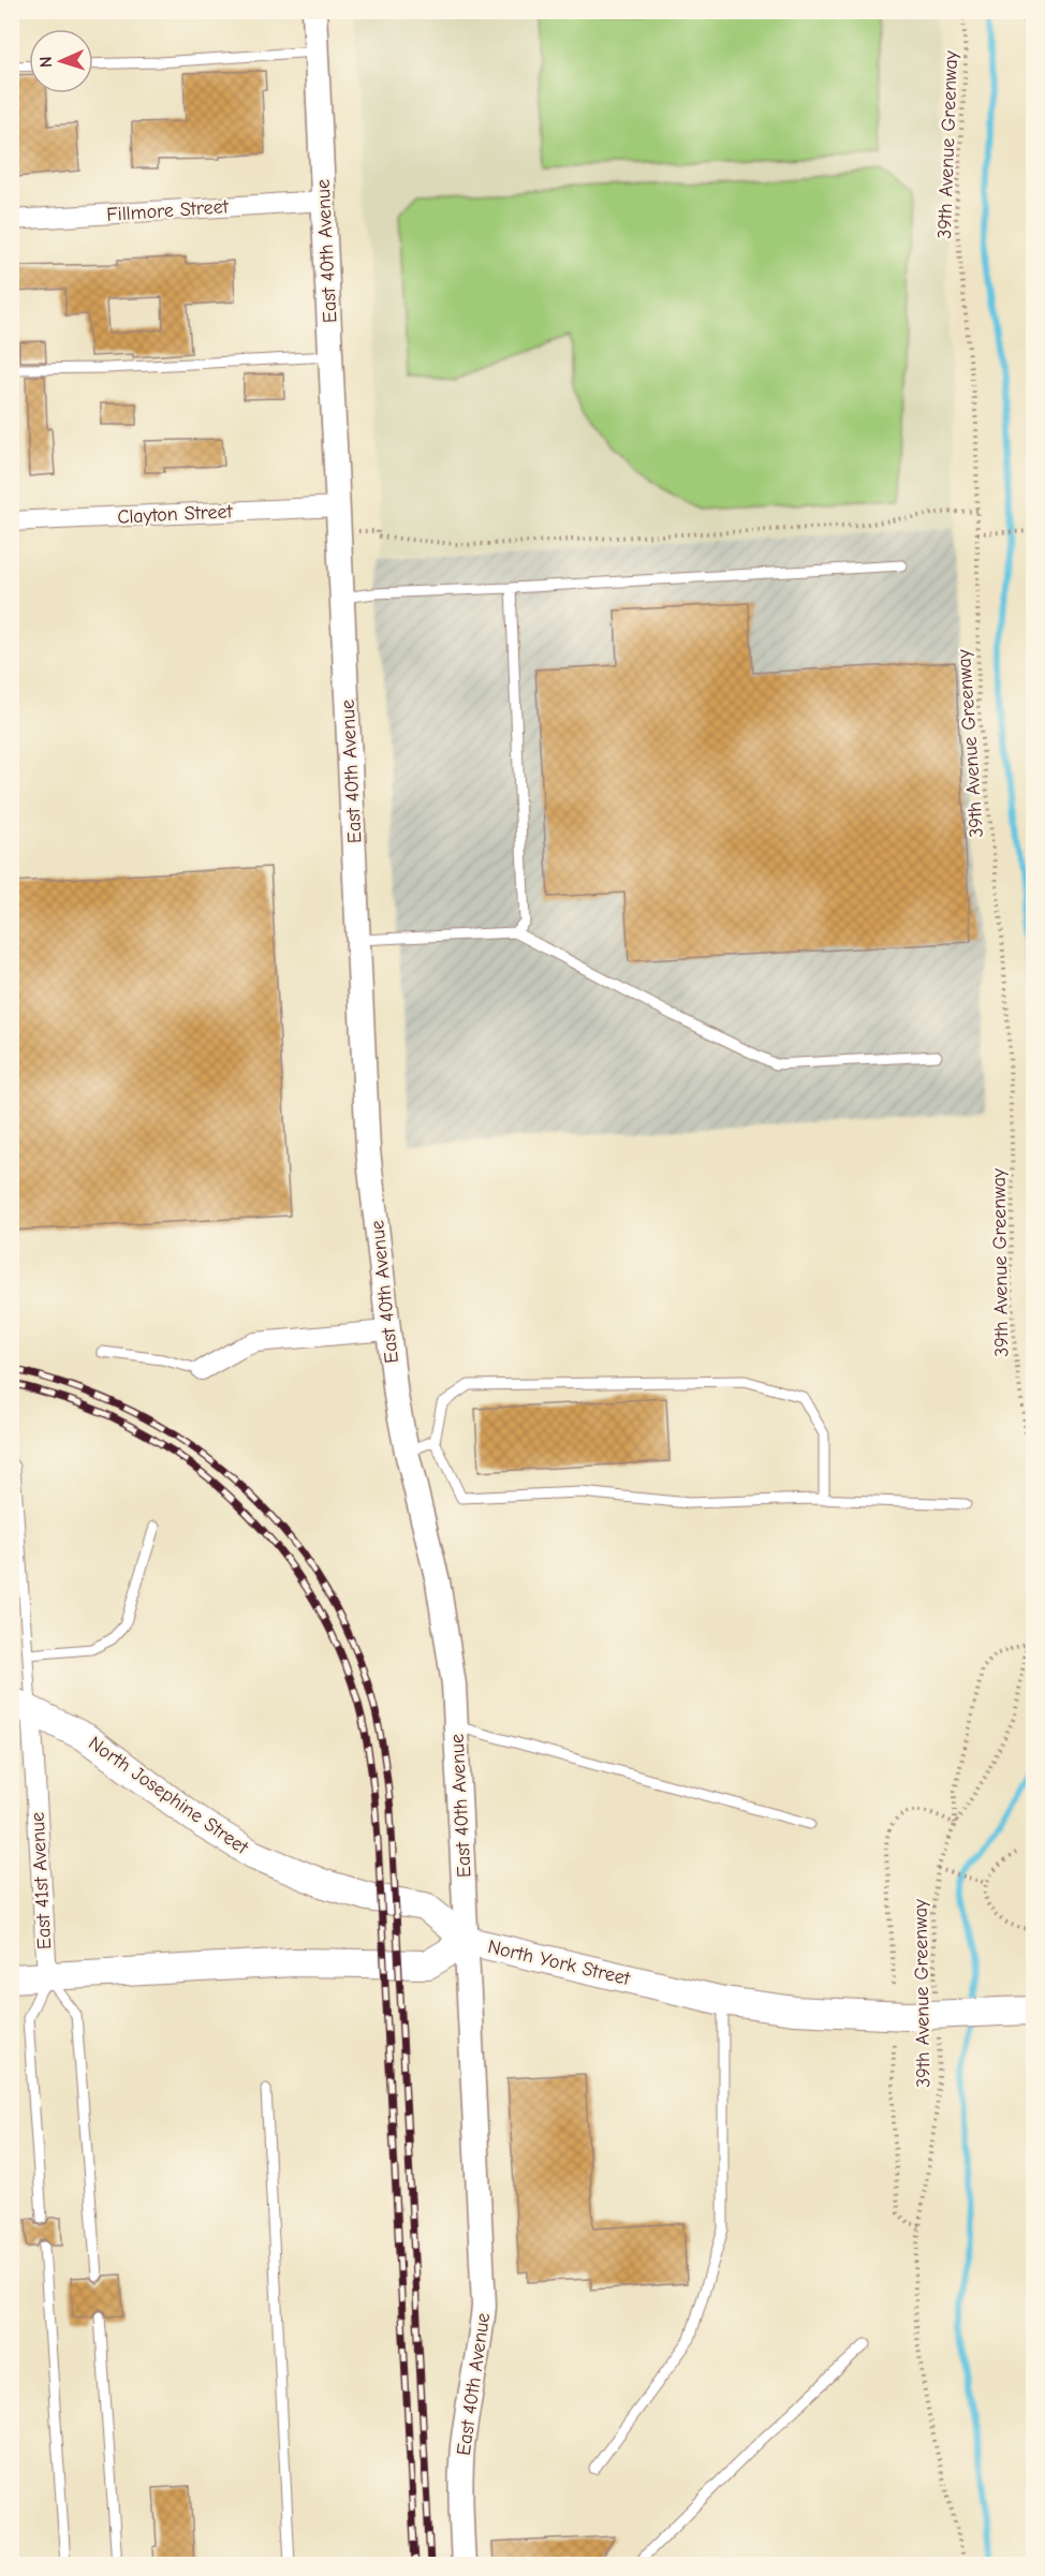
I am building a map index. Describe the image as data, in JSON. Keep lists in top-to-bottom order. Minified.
{"streets":{"main road":["North Josephine Street","North York Street"],"street":["Fillmore Street","East 40th Avenue","Clayton Street","East 41st Avenue"],"path":["39th Avenue Greenway"]},"crossings":[["Fillmore Street","East 40th Avenue"],["East 40th Avenue","Clayton Street"],["East 40th Avenue","North Josephine Street"],["East 40th Avenue","North York Street"],["North Josephine Street","East 41st Avenue"],["North Josephine Street","North York Street"],["East 41st Avenue","North York Street"]],"north":"left"}
